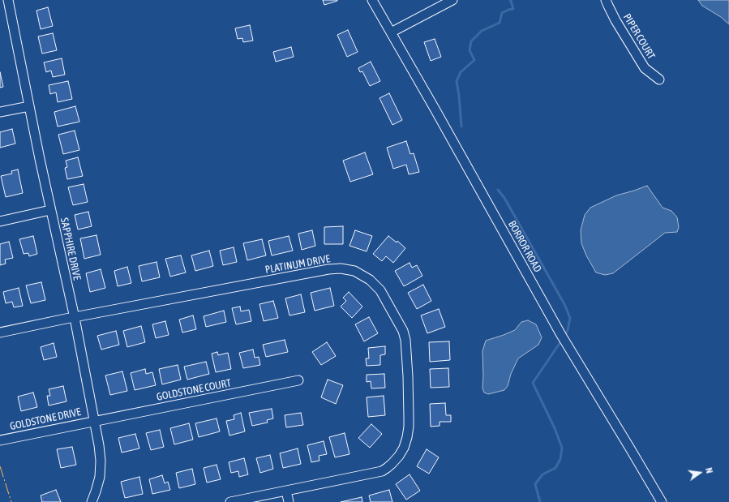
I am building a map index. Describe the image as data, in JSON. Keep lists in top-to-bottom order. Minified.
{"streets":{"street":["PIPER COURT","BORROR ROAD","SAPPHIRE DRIVE","PLATINUM DRIVE","GOLDSTONE COURT","GOLDSTONE DRIVE"]},"crossings":[["SAPPHIRE DRIVE","PLATINUM DRIVE"],["SAPPHIRE DRIVE","GOLDSTONE COURT"],["SAPPHIRE DRIVE","GOLDSTONE DRIVE"],["GOLDSTONE COURT","GOLDSTONE DRIVE"]],"north":"right"}
